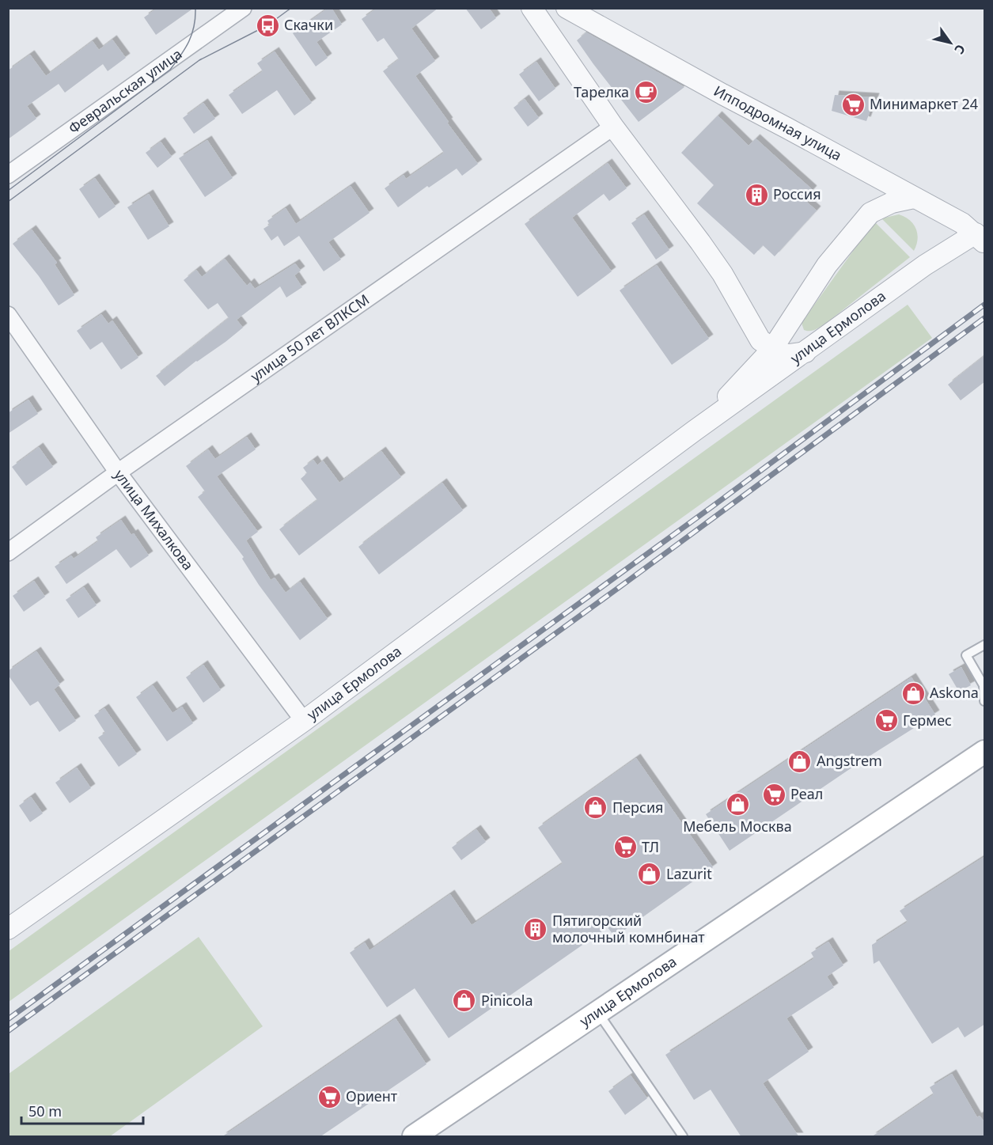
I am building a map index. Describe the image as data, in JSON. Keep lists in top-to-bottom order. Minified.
{"streets":{"main road":["улица Ермолова"],"street":["Февральская улица","Ипподромная улица","улица 50 лет ВЛКСМ","улица Михалкова"]},"crossings":[["Ипподромная улица","улица Ермолова"],["улица Ермолова","улица Михалкова"],["улица 50 лет ВЛКСМ","улица Михалкова"]],"places":{"bus stop":["Скачки"],"cafe":["Тарелка"],"supermarket":["Минимаркет 24","Гермес","Реал","ТЛ","Ориент"],"building":["Россия","Пятигорский молочный комнбинат"],"shop":["Askona","Angstrem","Мебель Москва","Персия","Lazurit","Pinicola"]},"scale_bar":"50 m","north":"bottom right"}
